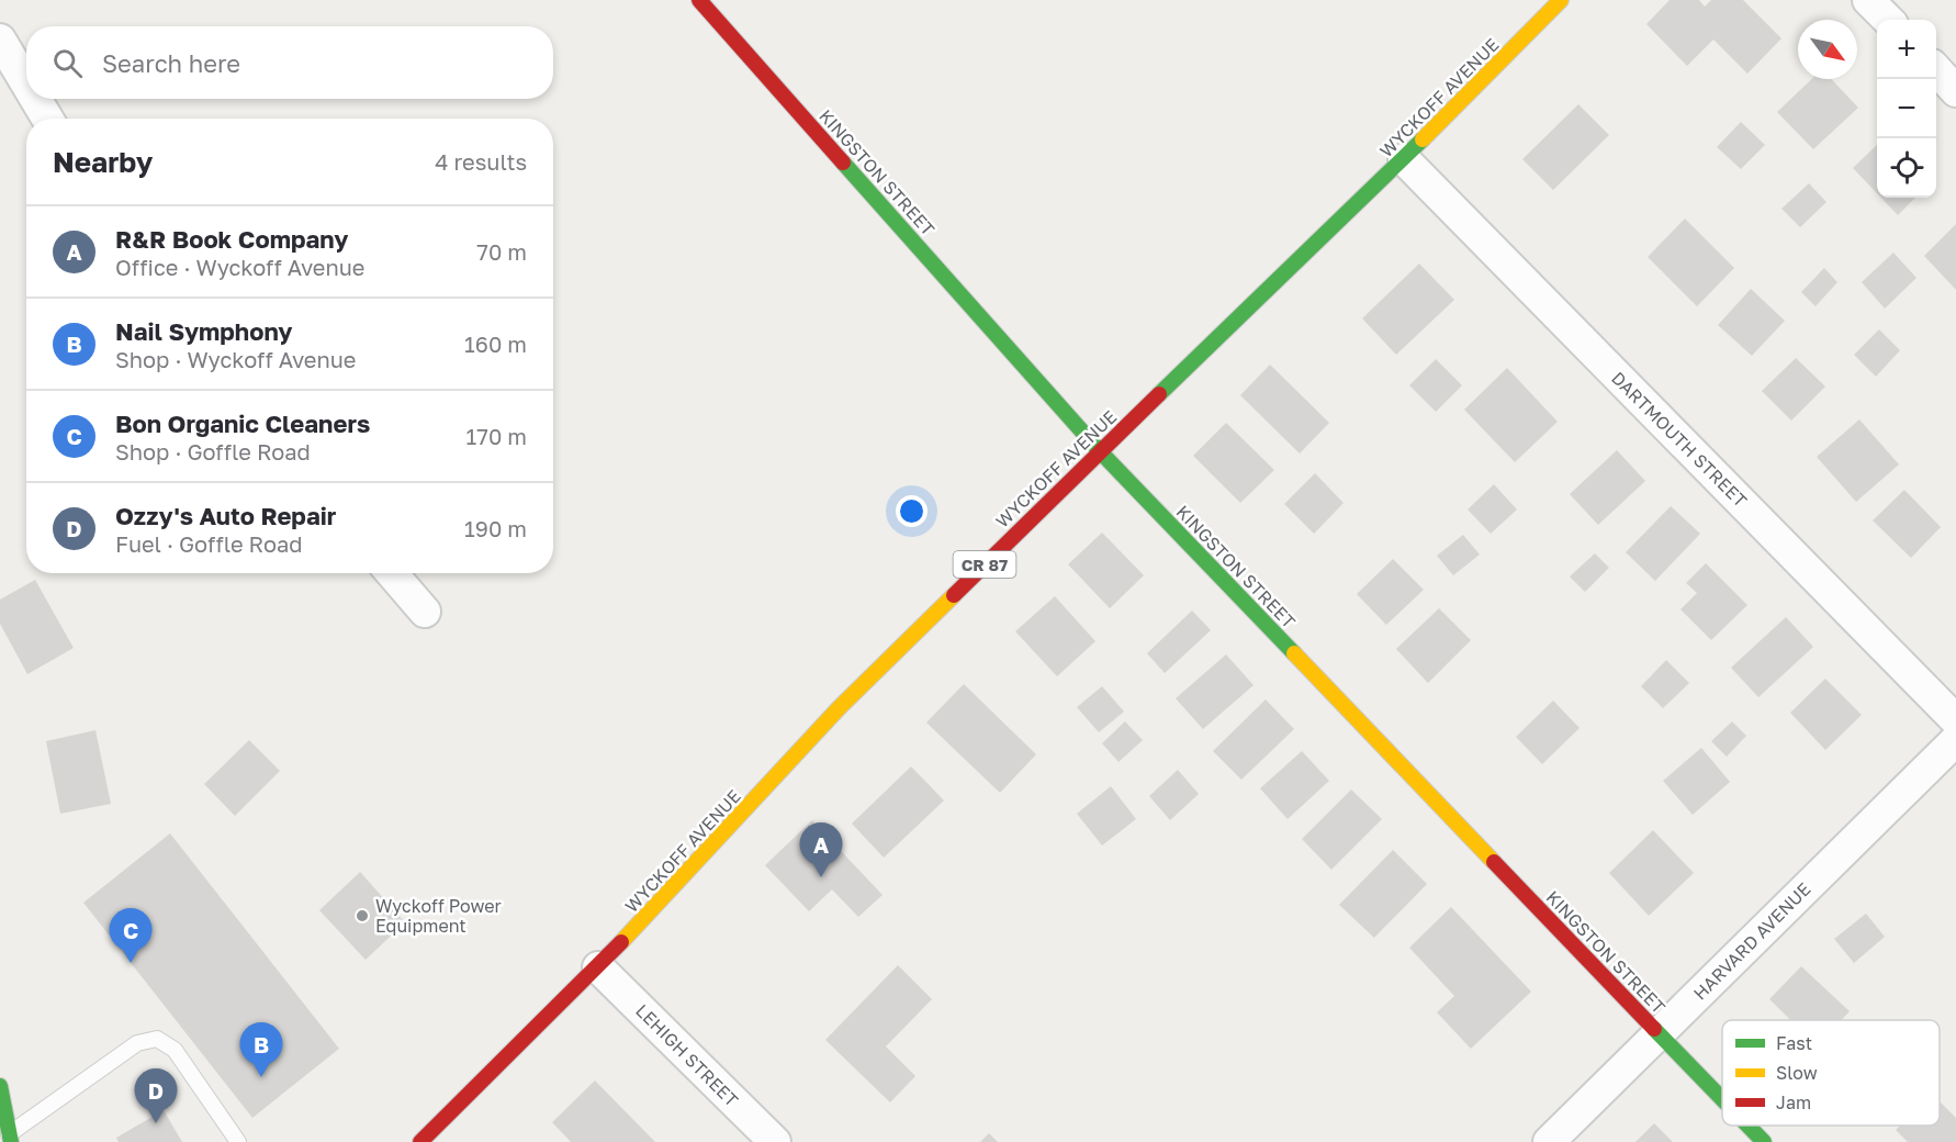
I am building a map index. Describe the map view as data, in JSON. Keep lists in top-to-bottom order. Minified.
{"streets":{"main road":["WYCKOFF AVENUE","KINGSTON STREET","CR 87"],"street":["DARTMOUTH STREET","HARVARD AVENUE","LEHIGH STREET"]},"crossings":[["WYCKOFF AVENUE","KINGSTON STREET"],["WYCKOFF AVENUE","DARTMOUTH STREET"],["WYCKOFF AVENUE","LEHIGH STREET"],["KINGSTON STREET","HARVARD AVENUE"]],"places":["Wyckoff Power Equipment"],"legend":["Fast","Slow","Jam"],"north":"bottom right","page":{"map_buttons":["+","−"],"search":"Search here","heading":["Nearby","4 results"],"list":[{"mark":"A","name":"R&R Book Company","note":"Office · Wyckoff Avenue","value":"70 m"},{"mark":"B","name":"Nail Symphony","note":"Shop · Wyckoff Avenue","value":"160 m"},{"mark":"C","name":"Bon Organic Cleaners","note":"Shop · Goffle Road","value":"170 m"},{"mark":"D","name":"Ozzy's Auto Repair","note":"Fuel · Goffle Road","value":"190 m"}],"pins":["A","C","B","D"]}}
